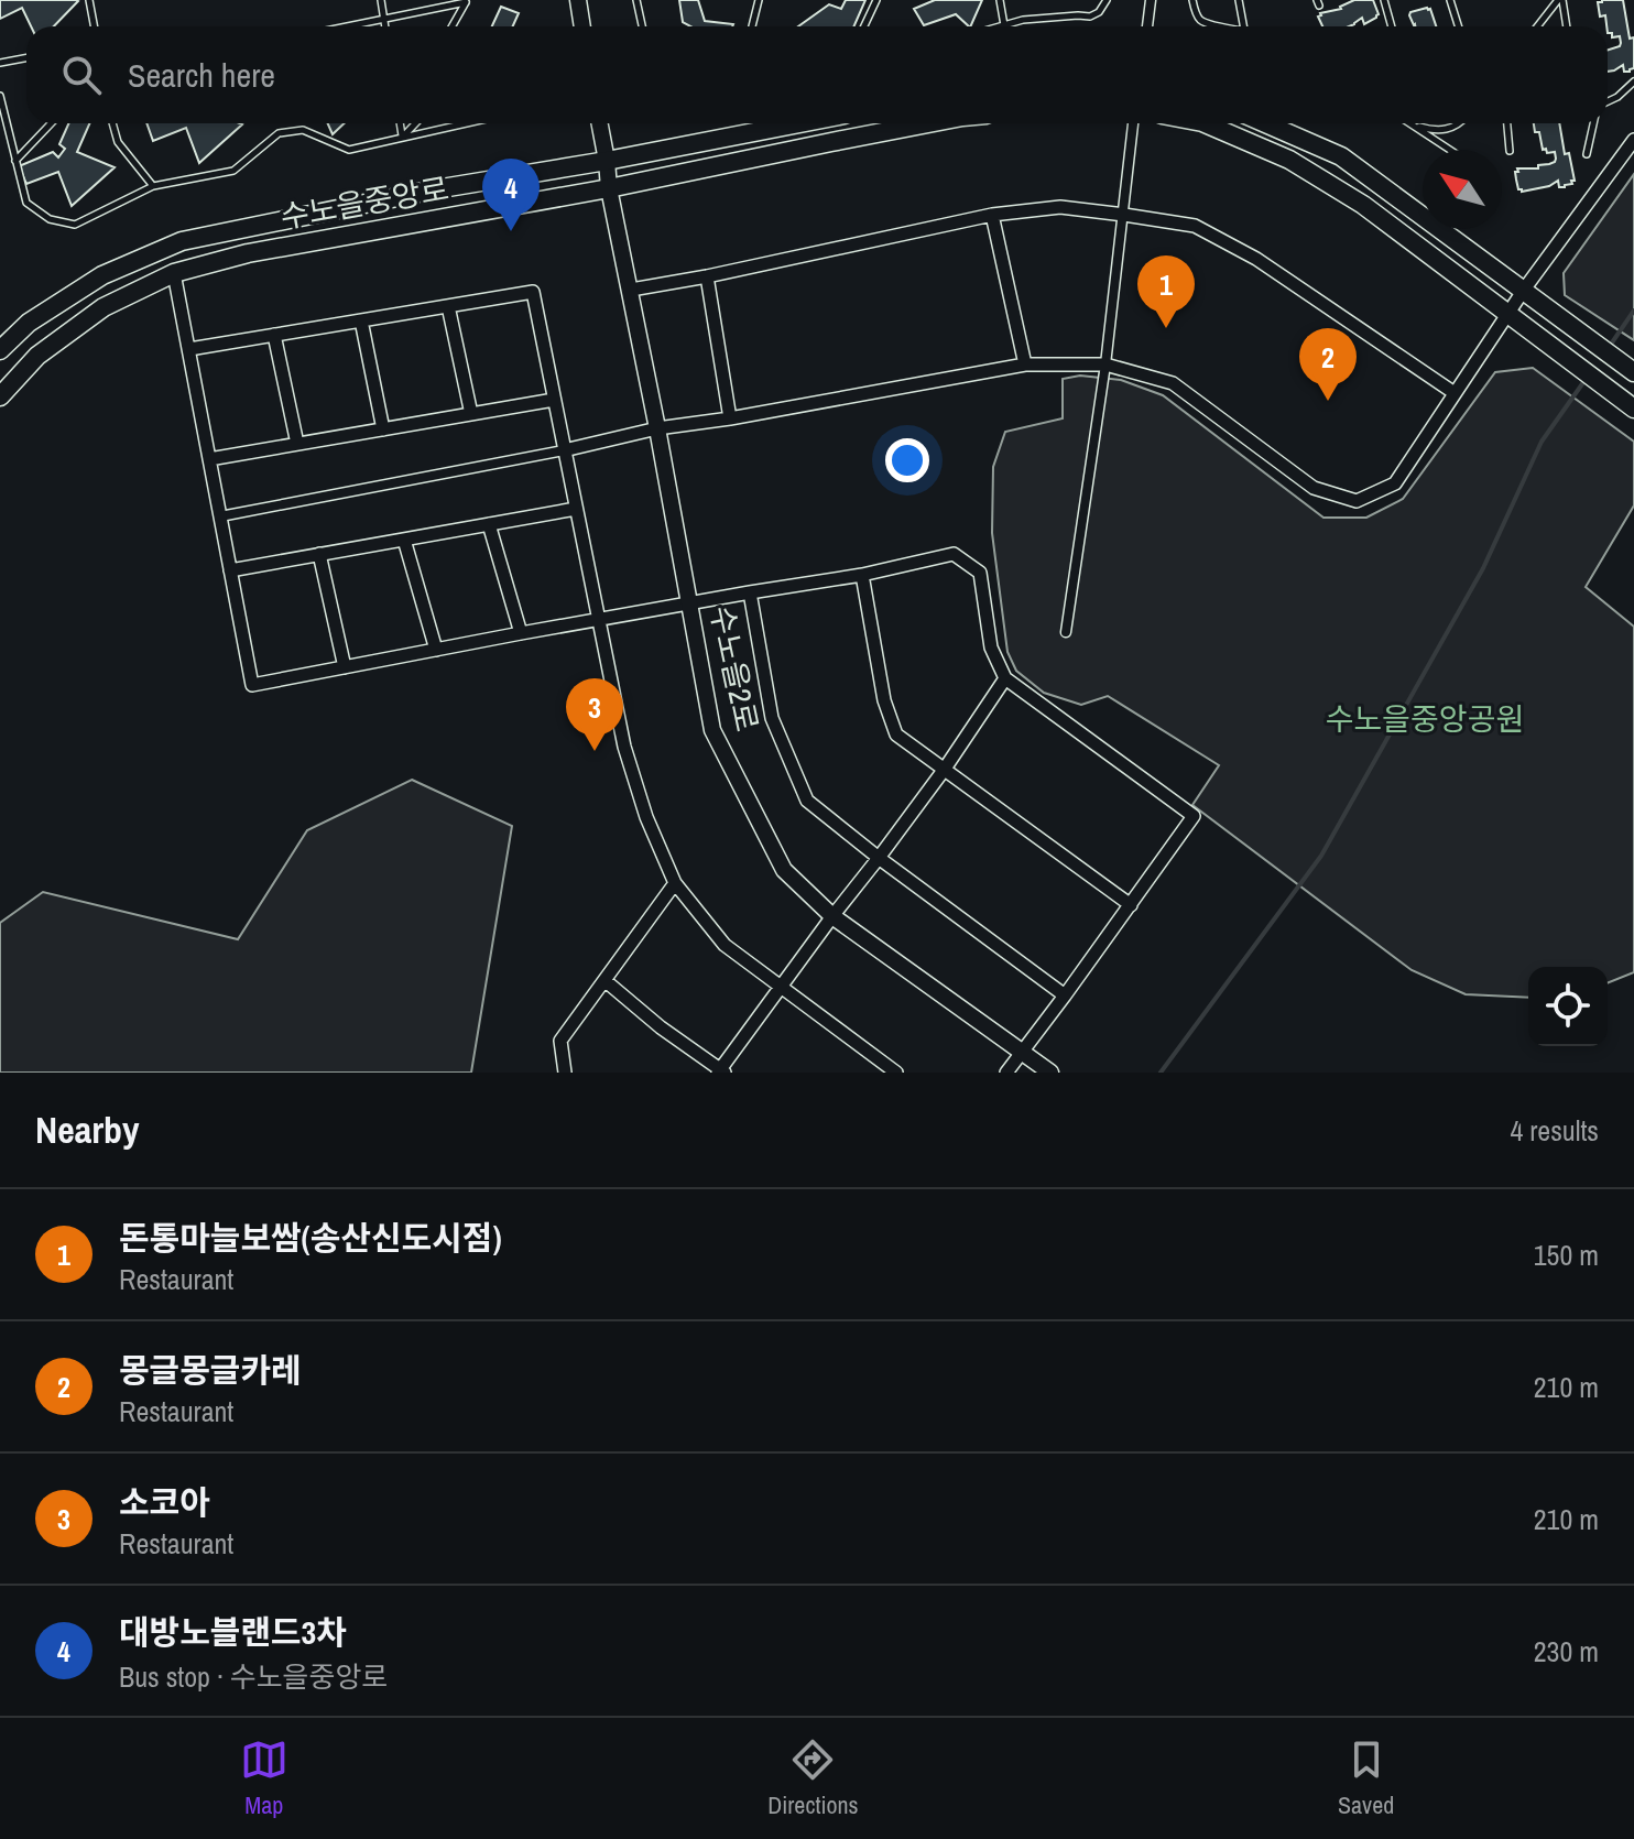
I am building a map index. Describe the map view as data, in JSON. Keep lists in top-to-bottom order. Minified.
{"streets":{"main road":["수노을중앙로"],"street":["수노을2로"]},"crossings":[["수노을중앙로","수노을2로"]],"parks":["수노을중앙공원"],"north":"top left","page":{"search":"Search here","pins":["4","1","2","3"],"heading":["Nearby","4 results"],"list":[{"mark":"1","name":"돈통마늘보쌈(송산신도시점)","note":"Restaurant","value":"150 m"},{"mark":"2","name":"몽글몽글카레","note":"Restaurant","value":"210 m"},{"mark":"3","name":"소코아","note":"Restaurant","value":"210 m"},{"mark":"4","name":"대방노블랜드3차","note":"Bus stop · 수노을중앙로","value":"230 m"}],"nav":["Map","Directions","Saved"]}}
